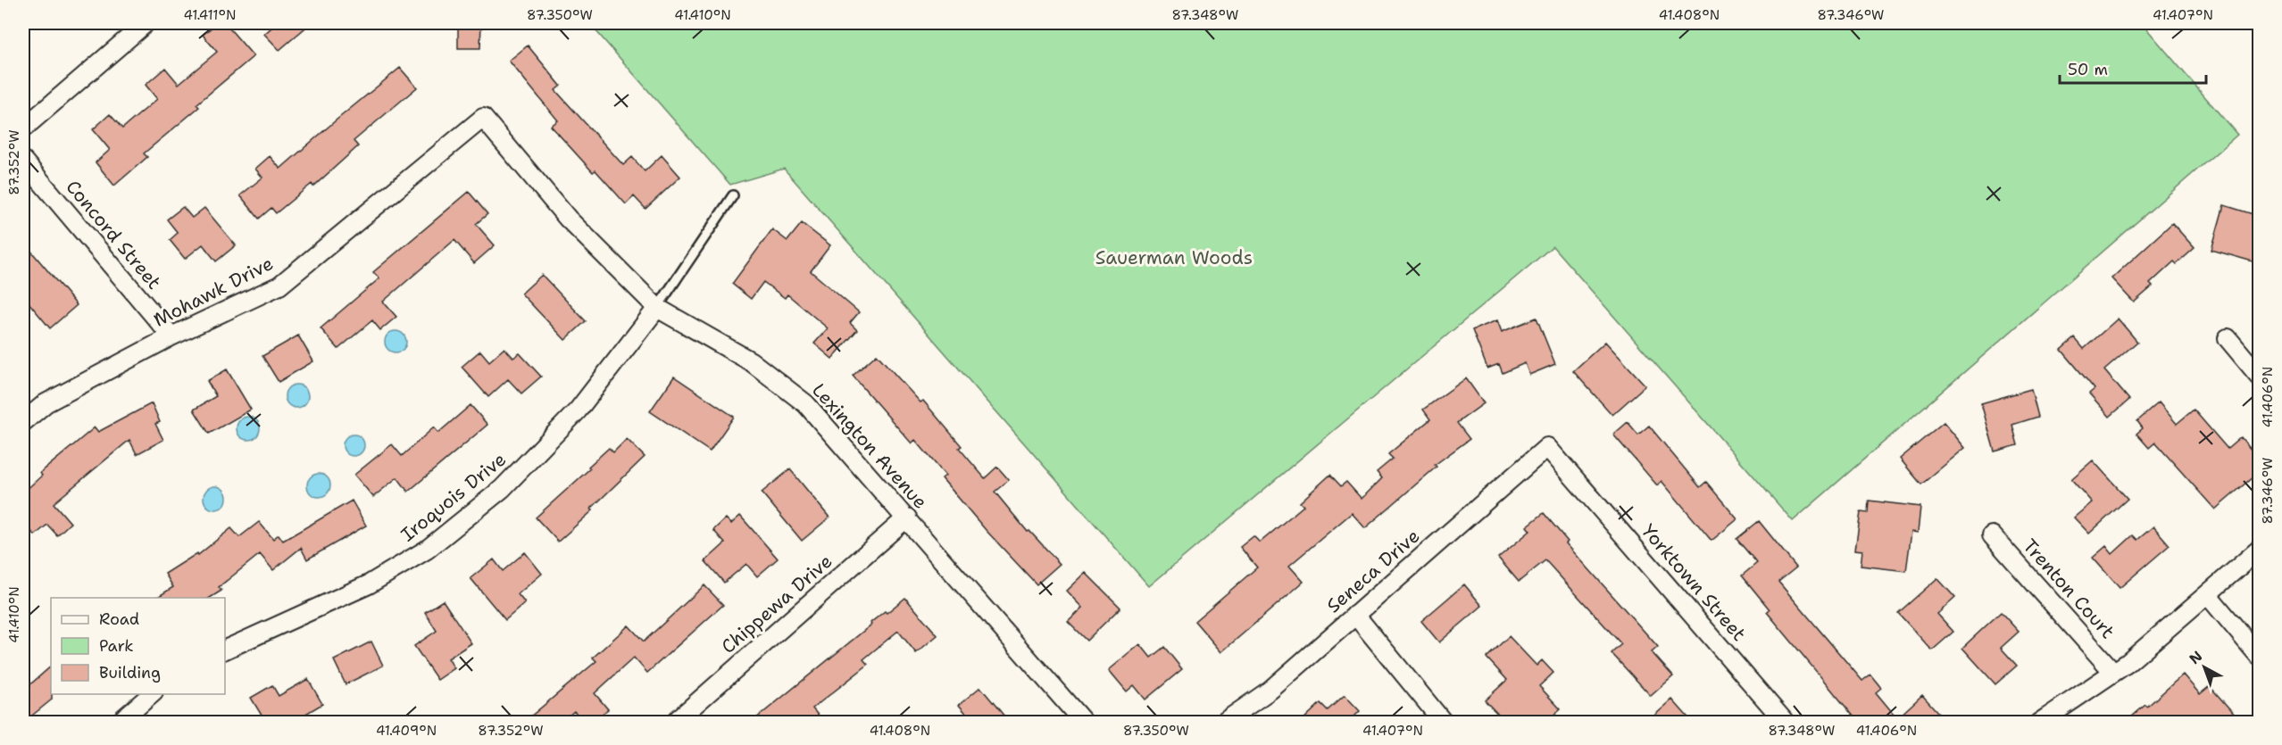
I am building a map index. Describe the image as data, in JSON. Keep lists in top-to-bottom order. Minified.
{"streets":{"street":["Concord Street","Mohawk Drive","Lexington Avenue","Iroquois Drive","Seneca Drive","Yorktown Street","Trenton Court","Chippewa Drive"]},"crossings":[["Concord Street","Mohawk Drive"],["Mohawk Drive","Lexington Avenue"],["Lexington Avenue","Iroquois Drive"],["Lexington Avenue","Chippewa Drive"],["Seneca Drive","Yorktown Street"]],"parks":["Sauerman Woods"],"legend":["Road","Park","Building"],"scale_bar":"50 m","north":"top left","coordinates":["41.411°N","87.350°W","41.410°N","87.348°W","41.408°N","87.346°W","41.407°N","87.352°W","41.406°N","41.409°N"]}
